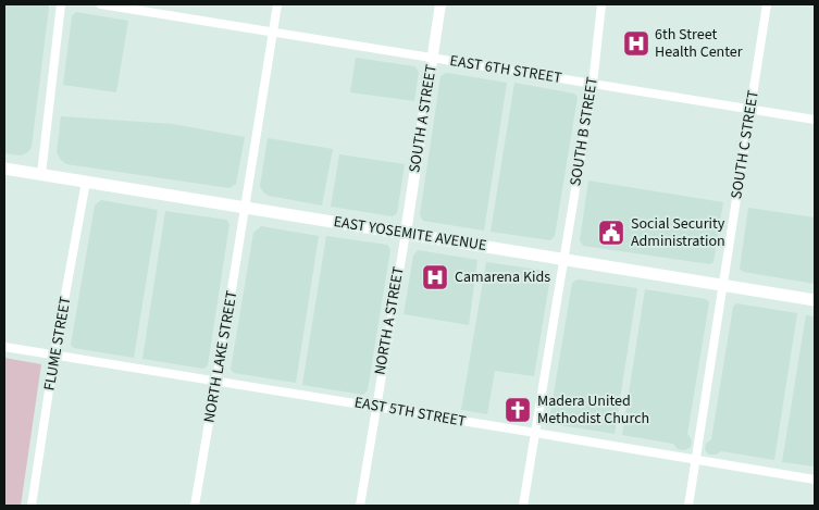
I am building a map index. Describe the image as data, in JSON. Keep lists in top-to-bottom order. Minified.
{"streets":{"main road":["EAST YOSEMITE AVENUE"],"street":["EAST 6TH STREET","SOUTH A STREET","SOUTH B STREET","SOUTH C STREET","NORTH A STREET","FLUME STREET","NORTH LAKE STREET","EAST 5TH STREET"]},"crossings":[["EAST 6TH STREET","SOUTH A STREET"],["EAST 6TH STREET","SOUTH B STREET"],["EAST 6TH STREET","SOUTH C STREET"],["EAST 6TH STREET","NORTH LAKE STREET"],["SOUTH A STREET","EAST YOSEMITE AVENUE"],["SOUTH A STREET","NORTH A STREET"],["SOUTH B STREET","EAST YOSEMITE AVENUE"],["SOUTH B STREET","EAST 5TH STREET"],["SOUTH C STREET","EAST YOSEMITE AVENUE"],["SOUTH C STREET","EAST 5TH STREET"],["EAST YOSEMITE AVENUE","NORTH A STREET"],["EAST YOSEMITE AVENUE","FLUME STREET"],["EAST YOSEMITE AVENUE","NORTH LAKE STREET"],["NORTH A STREET","EAST 5TH STREET"],["FLUME STREET","EAST 5TH STREET"],["NORTH LAKE STREET","EAST 5TH STREET"]],"places":{"hospital":["6th Street Health Center","Camarena Kids"],"public building":["Social Security Administration"],"church":["Madera United Methodist Church"]}}
